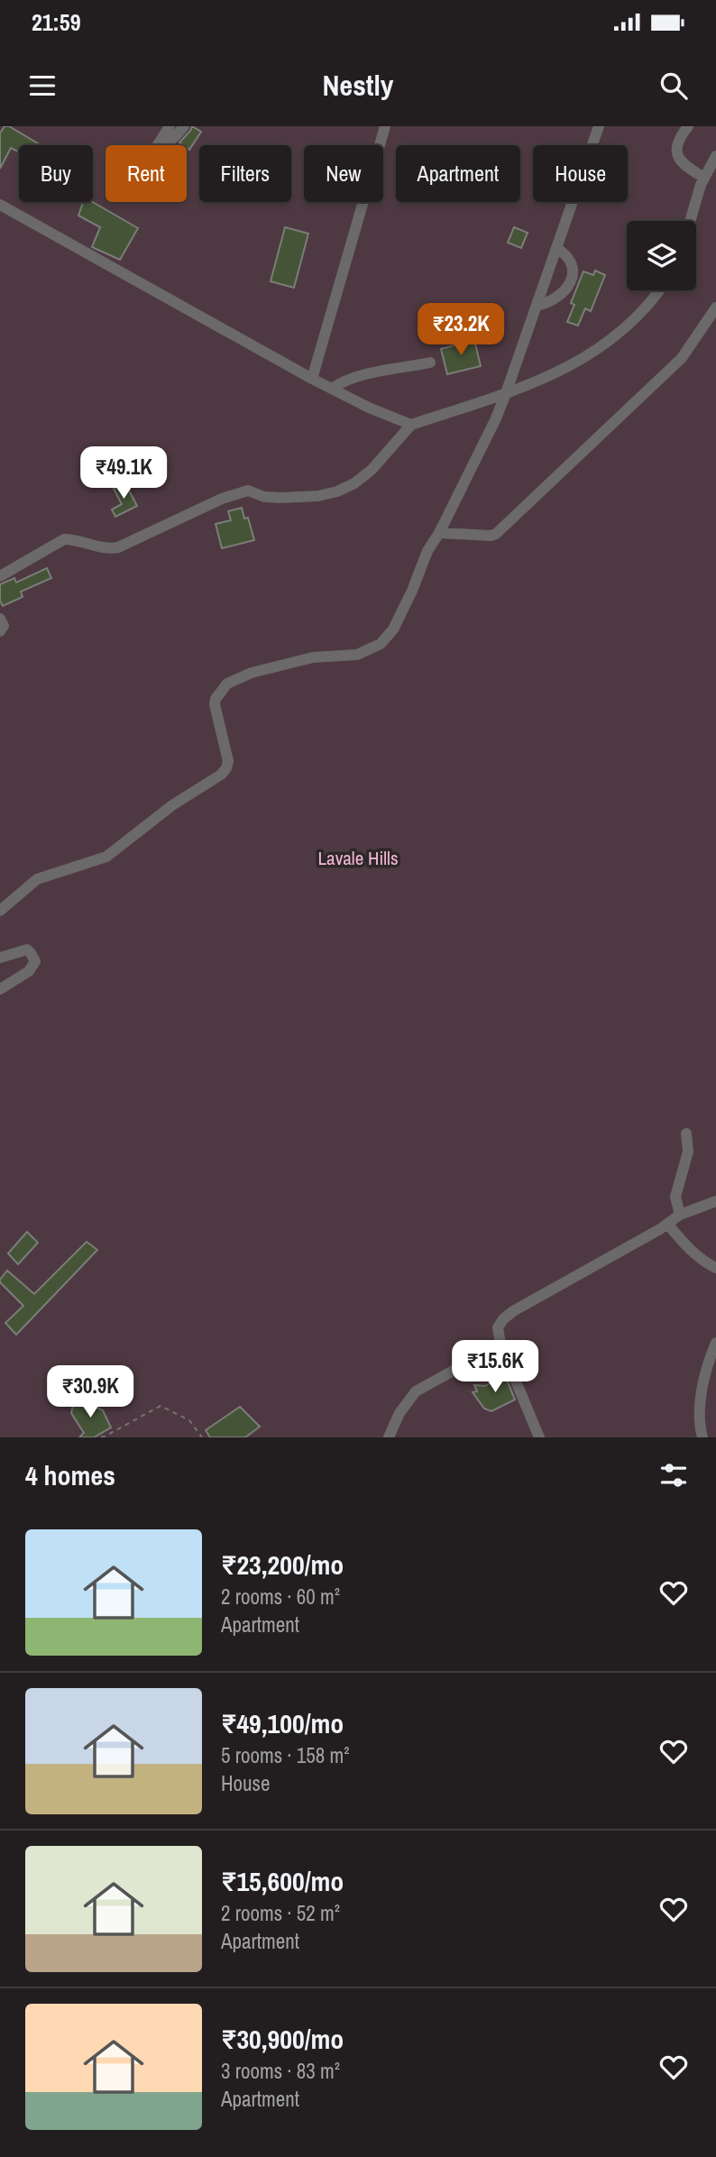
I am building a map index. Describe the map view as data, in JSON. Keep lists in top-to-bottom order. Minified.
{"parks":["Lavale Hills"],"page":{"status":"21:59","header":"Nestly","chip":["Buy","Rent","Filters","New","Apartment","House"],"price":["₹23.2K","₹49.1K","₹15.6K","₹30.9K"],"heading":"4 homes","list":[{"name":"₹23,200/mo","note":"2 rooms · 60 m² · Apartment"},{"name":"₹49,100/mo","note":"5 rooms · 158 m² · House"},{"name":"₹15,600/mo","note":"2 rooms · 52 m² · Apartment"},{"name":"₹30,900/mo","note":"3 rooms · 83 m² · Apartment"}]}}
